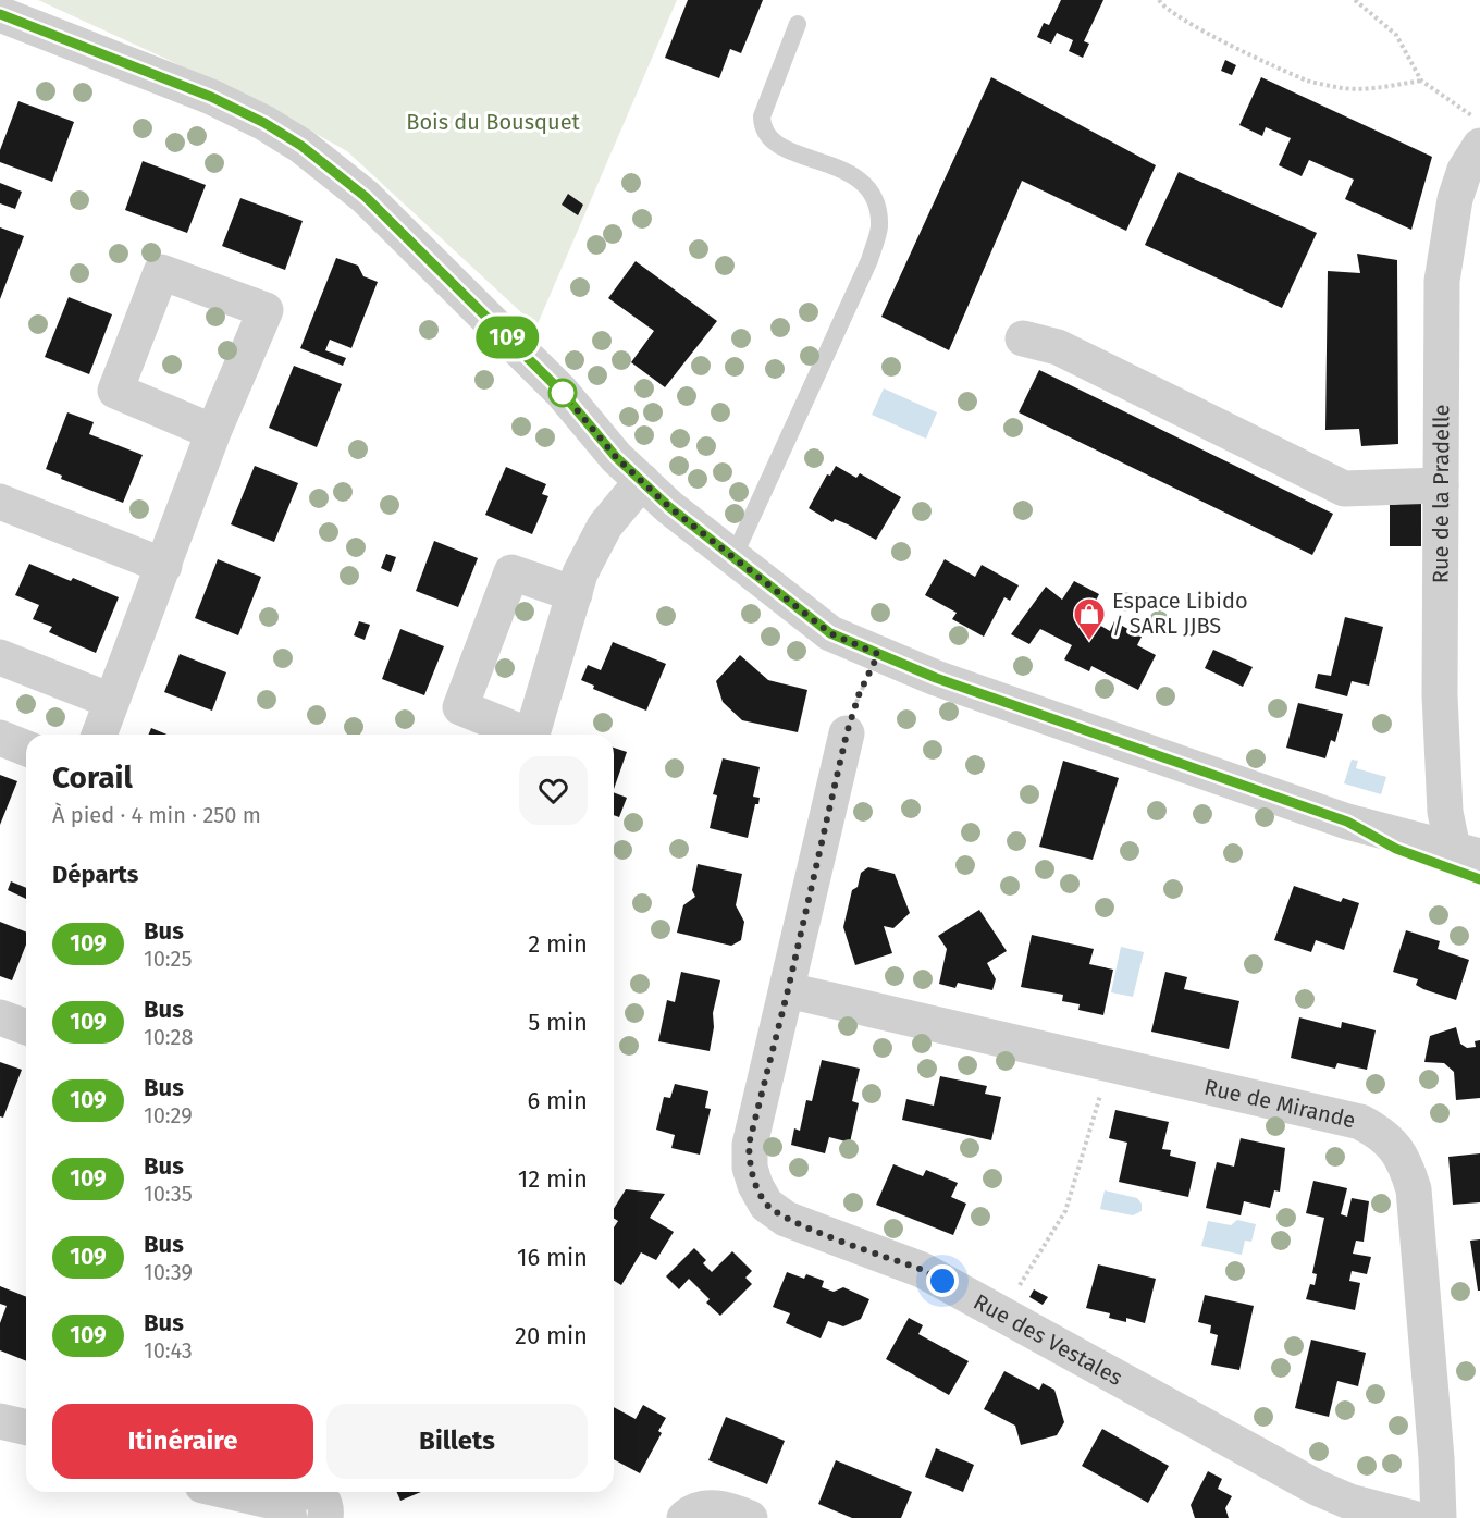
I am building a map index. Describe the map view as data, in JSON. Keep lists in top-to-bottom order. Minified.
{"streets":{"street":["Rue de la Pradelle","Rue de Mirande","Rue des Vestales"]},"crossings":[["Rue de Mirande","Rue des Vestales"]],"parks":["Bois du Bousquet"],"places":{"shop":["Espace Libido / SARL JJBS"]},"lines":["bus line 109"],"page":{"on_map":"109","heading":[["Corail","À pied · 4 min · 250 m"],"Départs"],"list":[{"mark":"109","name":"Bus","note":"10:25","value":"2 min"},{"mark":"109","name":"Bus","note":"10:28","value":"5 min"},{"mark":"109","name":"Bus","note":"10:29","value":"6 min"},{"mark":"109","name":"Bus","note":"10:35","value":"12 min"},{"mark":"109","name":"Bus","note":"10:39","value":"16 min"},{"mark":"109","name":"Bus","note":"10:43","value":"20 min"}],"buttons":["Itinéraire","Billets"]}}
